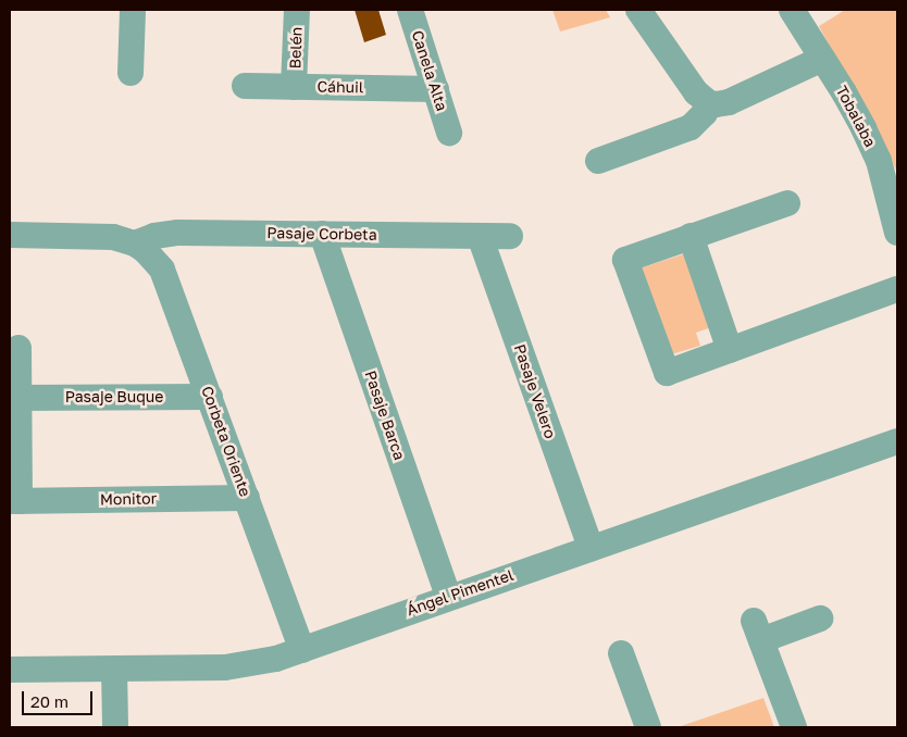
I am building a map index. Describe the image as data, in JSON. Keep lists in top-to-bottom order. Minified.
{"streets":{"street":["Belén","Canela Alta","Cáhuil","Tobalaba","Pasaje Corbeta","Pasaje Velero","Pasaje Buque","Pasaje Barca","Corbeta Oriente","Monitor","Ángel Pimentel"]},"crossings":[["Belén","Cáhuil"],["Canela Alta","Cáhuil"],["Pasaje Corbeta","Pasaje Velero"],["Pasaje Corbeta","Pasaje Barca"],["Pasaje Corbeta","Corbeta Oriente"],["Pasaje Velero","Ángel Pimentel"],["Pasaje Buque","Corbeta Oriente"],["Pasaje Barca","Ángel Pimentel"],["Corbeta Oriente","Monitor"],["Corbeta Oriente","Ángel Pimentel"]],"scale_bar":"20 m"}
